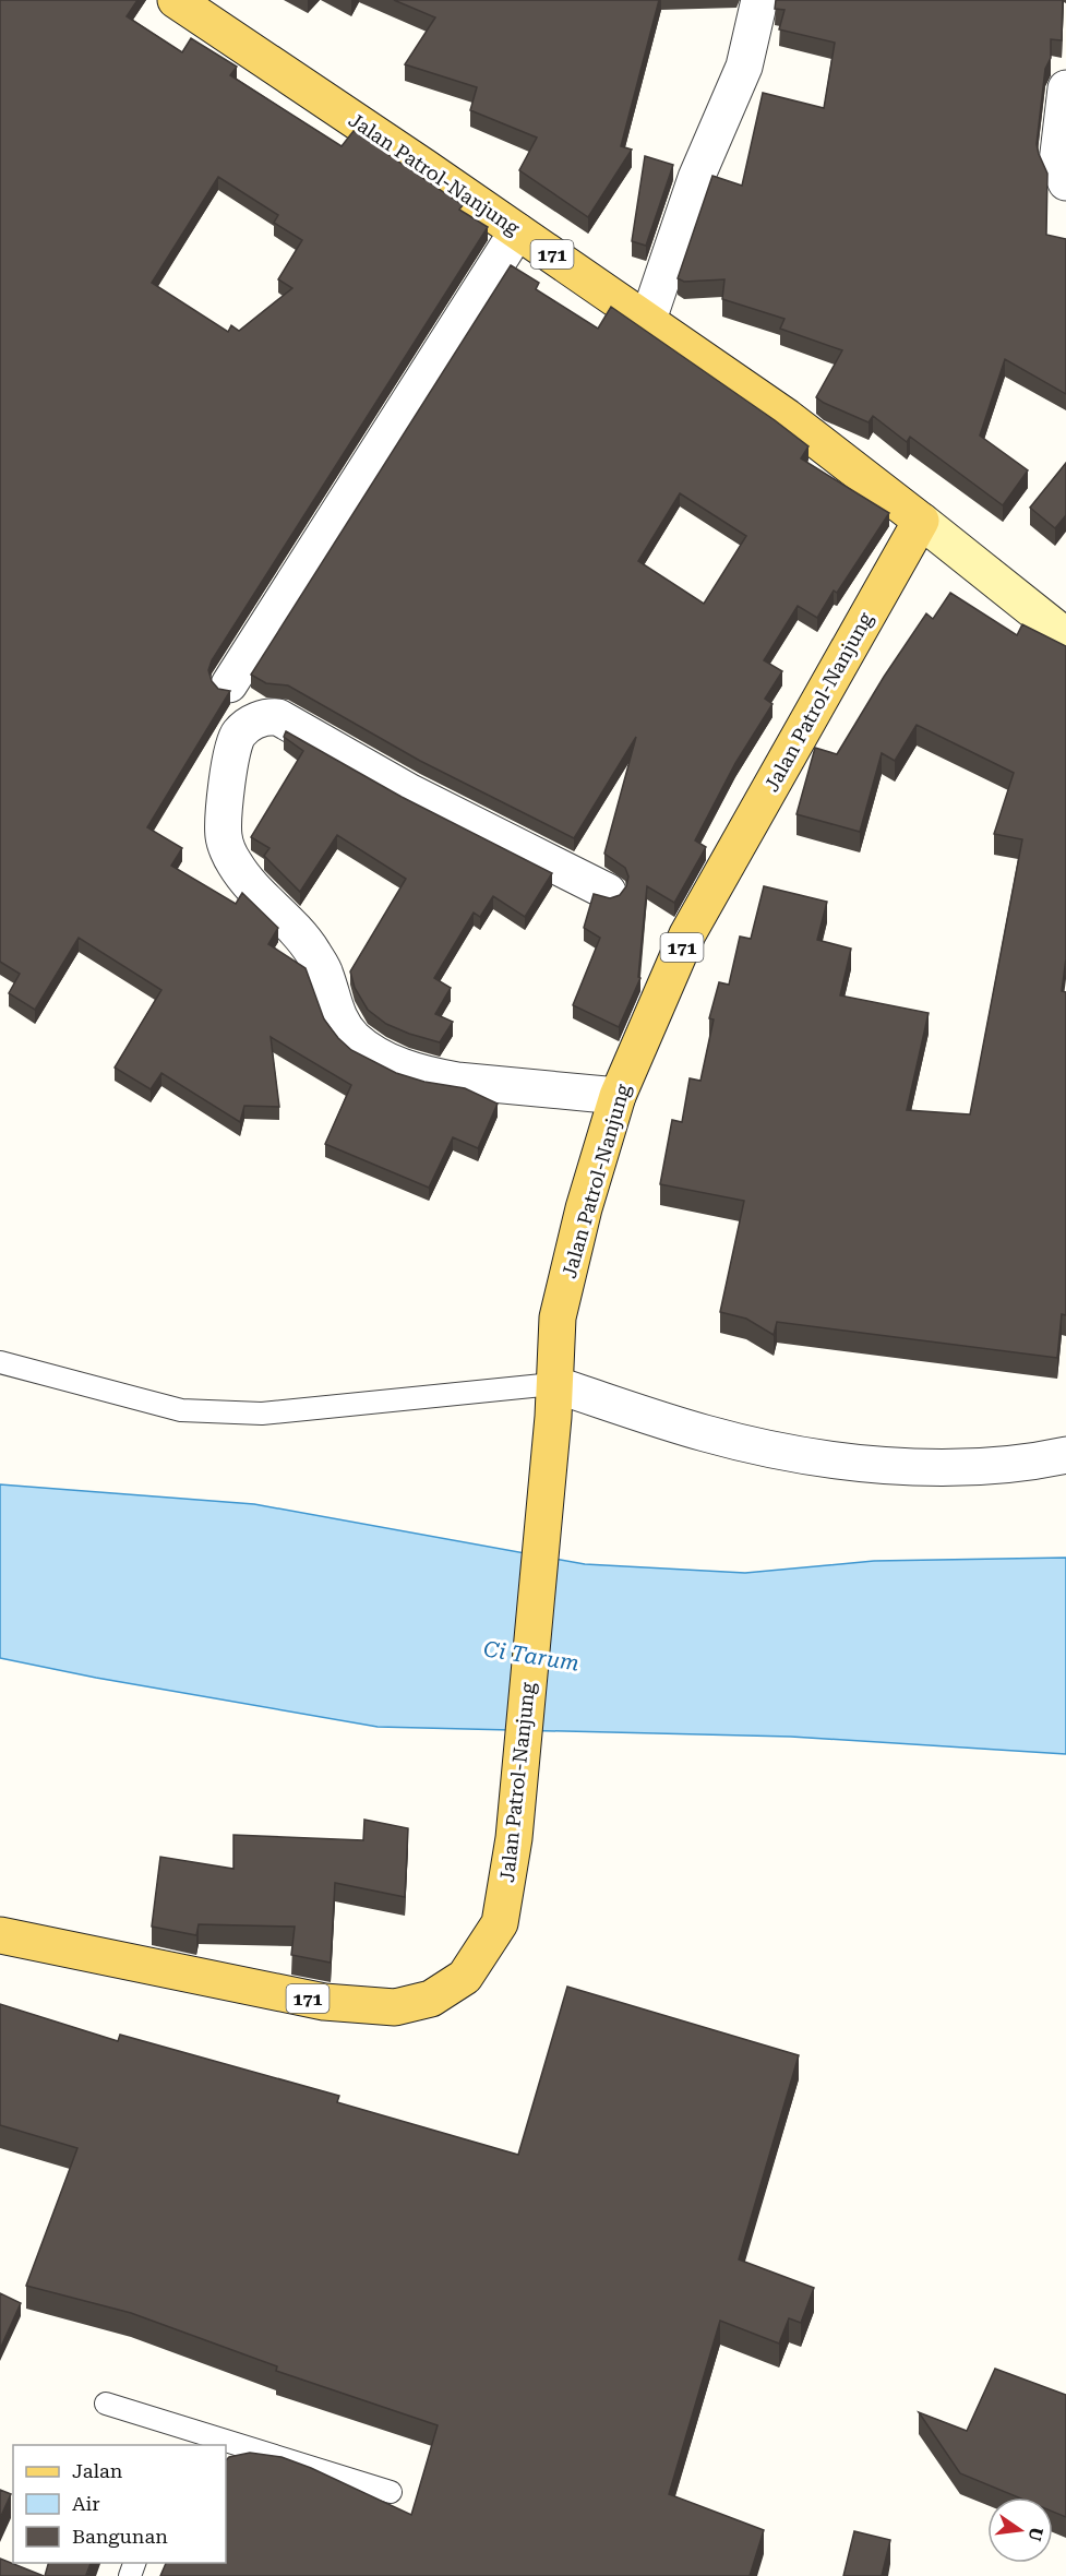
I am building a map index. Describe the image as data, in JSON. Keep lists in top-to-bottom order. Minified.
{"streets":{"main road":["Jalan Patrol-Nanjung","171"]},"water":["Ci Tarum"],"legend":["Jalan","Air","Bangunan"],"north":"right"}
